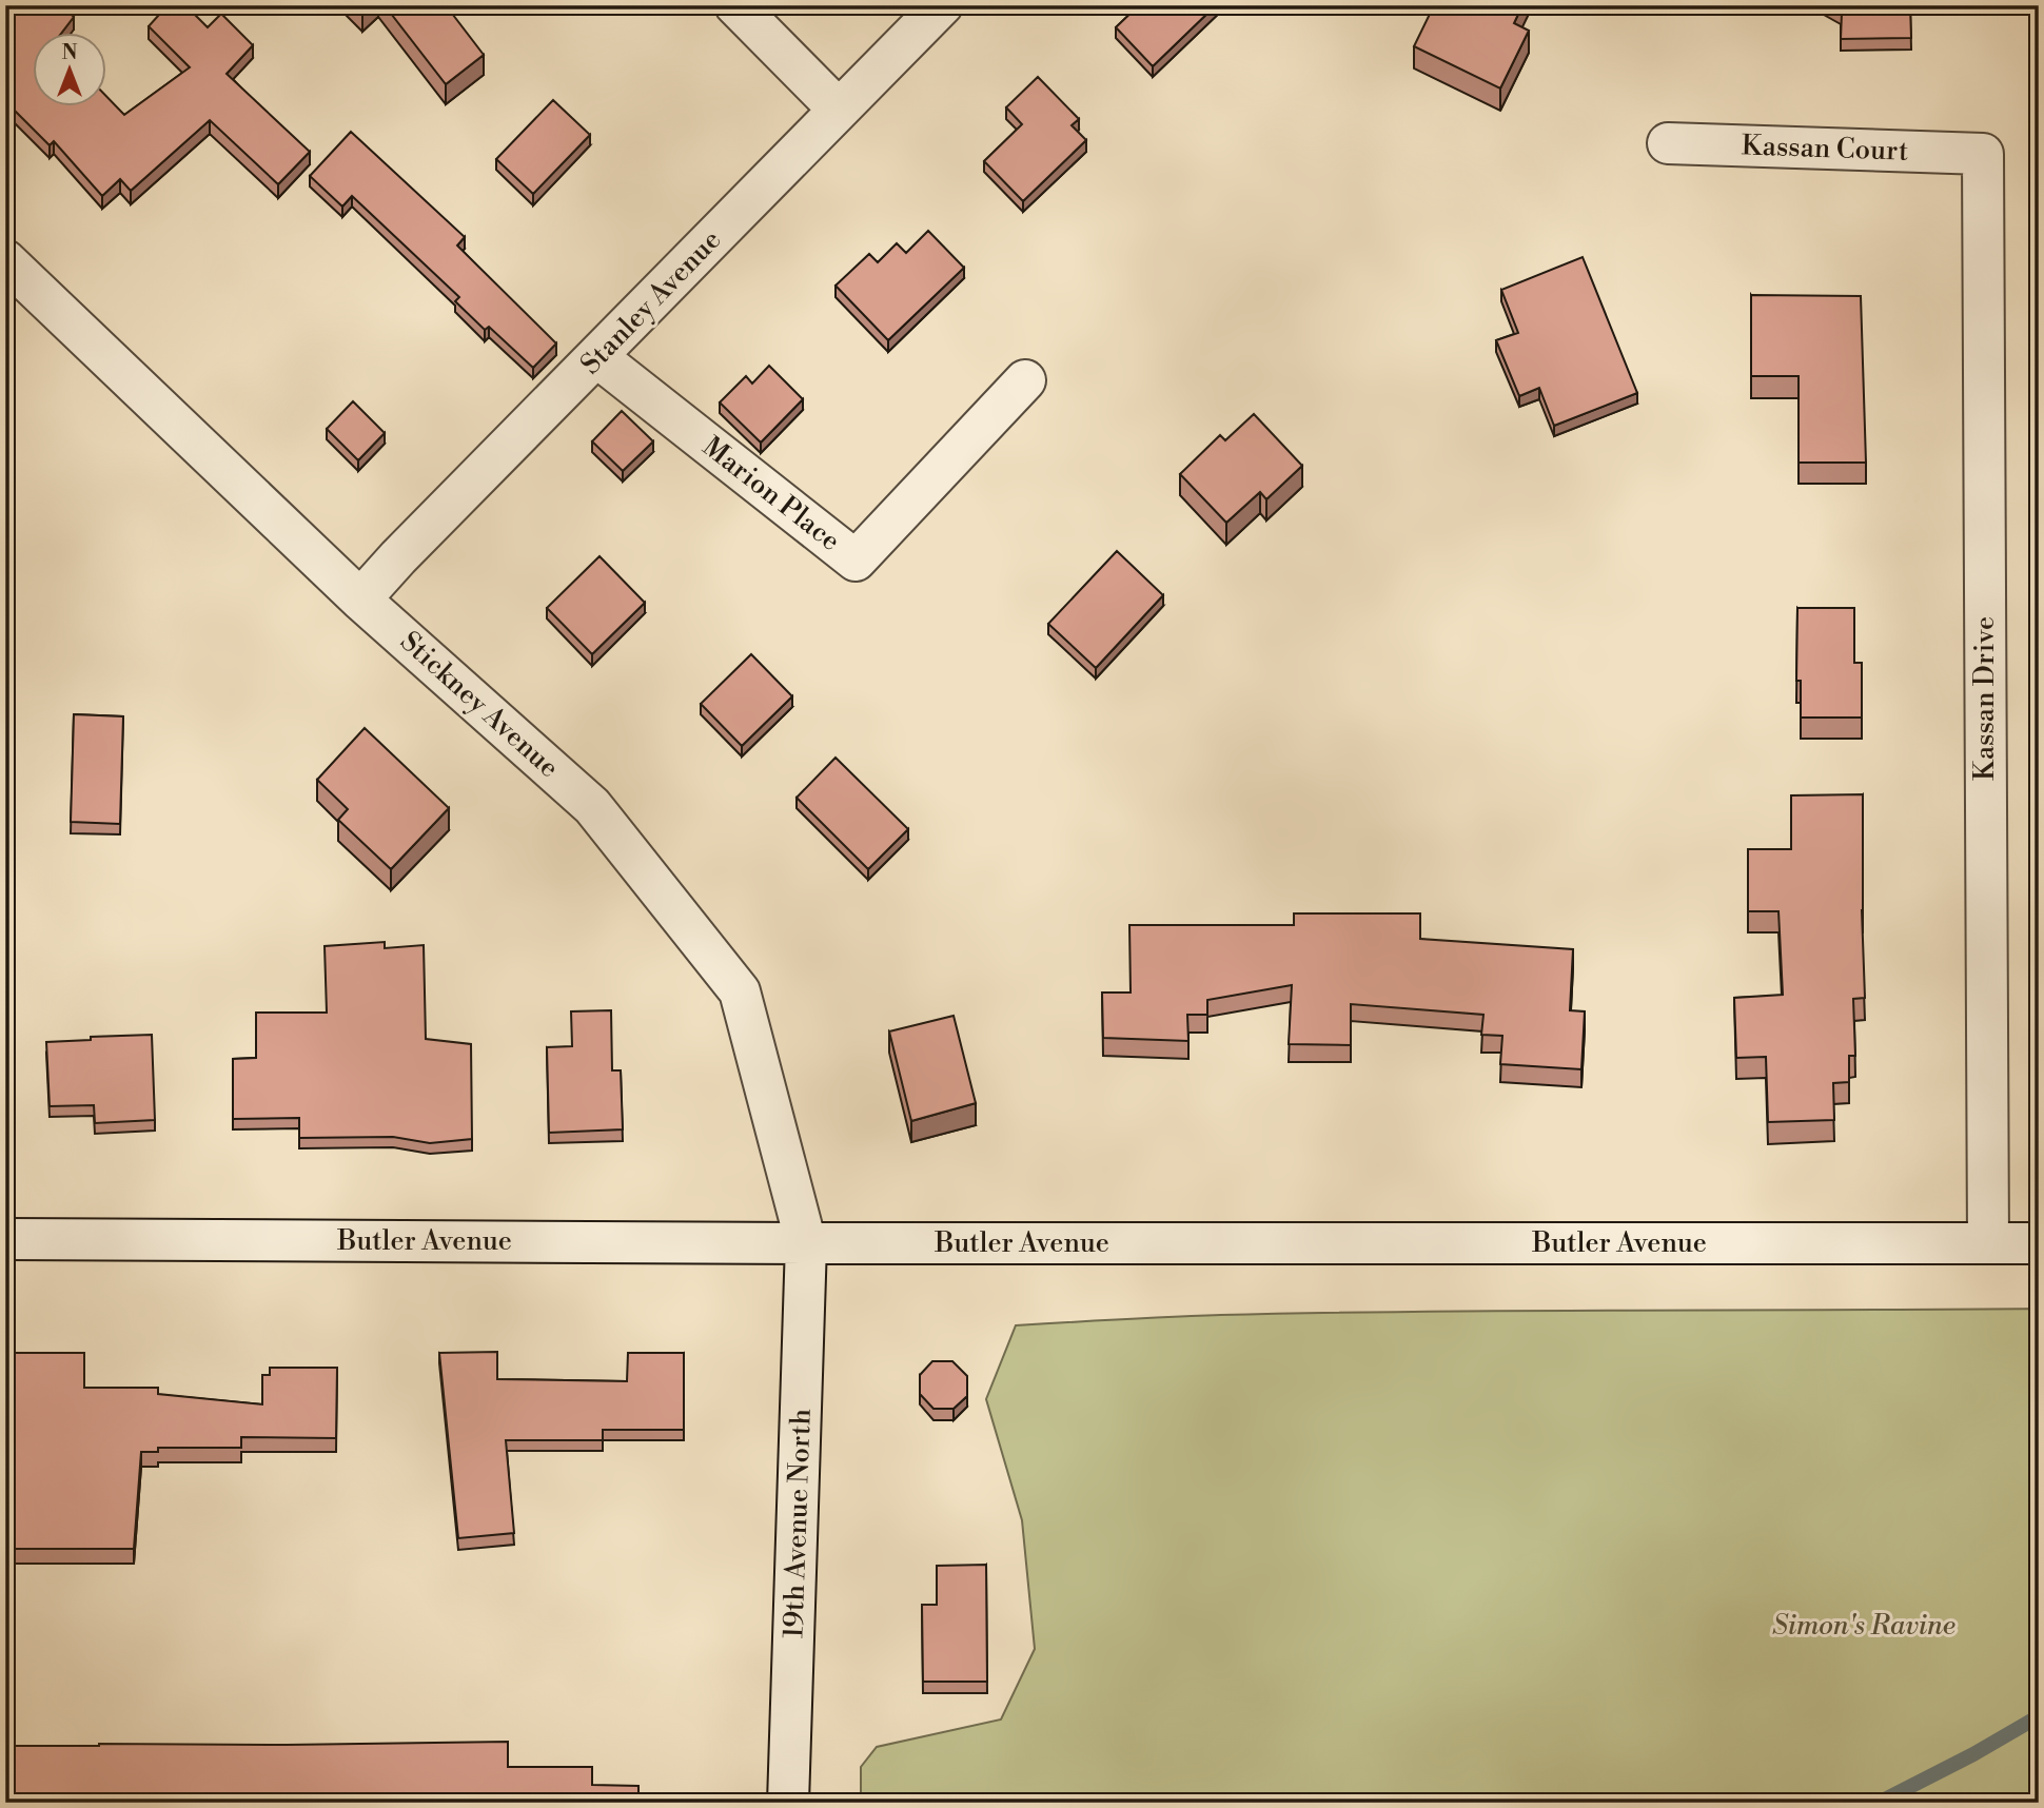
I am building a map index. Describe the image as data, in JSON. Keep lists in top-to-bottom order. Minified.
{"streets":{"street":["Kassan Court","Stanley Avenue","Marion Place","Kassan Drive","Stickney Avenue","Butler Avenue","19th Avenue North"]},"crossings":[["Kassan Court","Kassan Drive"],["Stanley Avenue","Marion Place"],["Stanley Avenue","Stickney Avenue"],["Kassan Drive","Butler Avenue"],["Stickney Avenue","Butler Avenue"],["Stickney Avenue","19th Avenue North"],["Butler Avenue","19th Avenue North"]],"parks":["Simon's Ravine"],"north":"top"}
